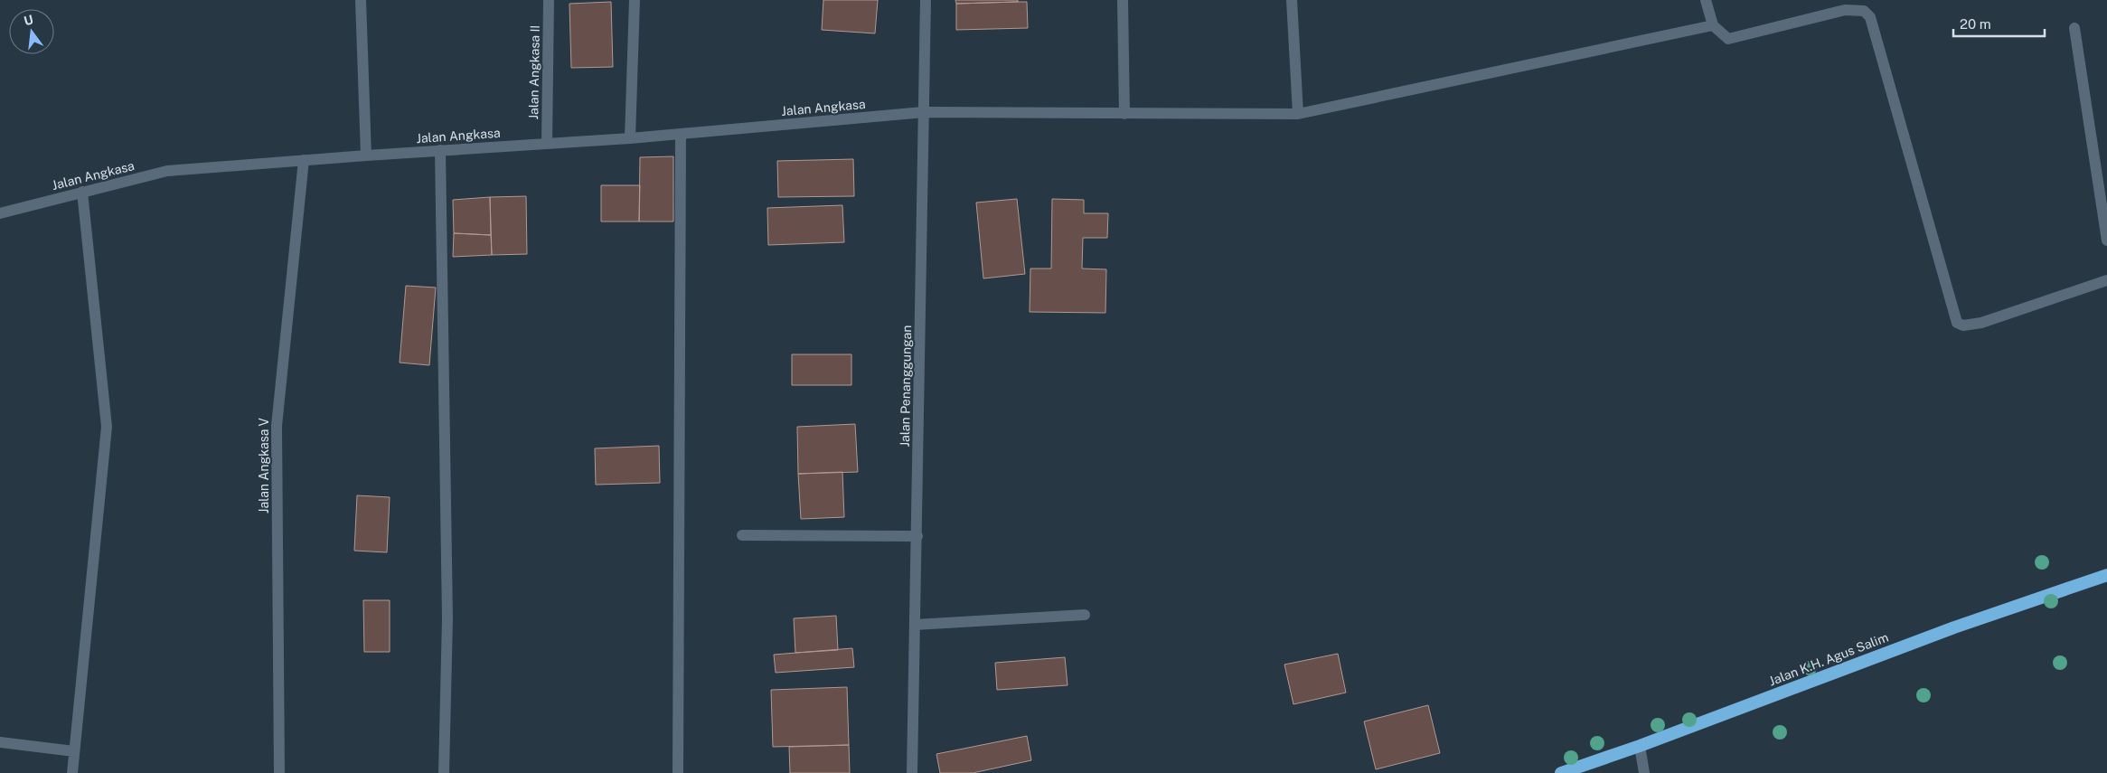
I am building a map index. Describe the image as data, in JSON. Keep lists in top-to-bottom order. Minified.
{"streets":{"highway":["Jalan K.H. Agus Salim"],"street":["Jalan Angkasa II","Jalan Angkasa","Jalan Penanggungan","Jalan Angkasa V"]},"crossings":[["Jalan Angkasa II","Jalan Angkasa"],["Jalan Angkasa","Jalan Penanggungan"],["Jalan Angkasa","Jalan Angkasa V"]],"scale_bar":"20 m","north":"top"}
